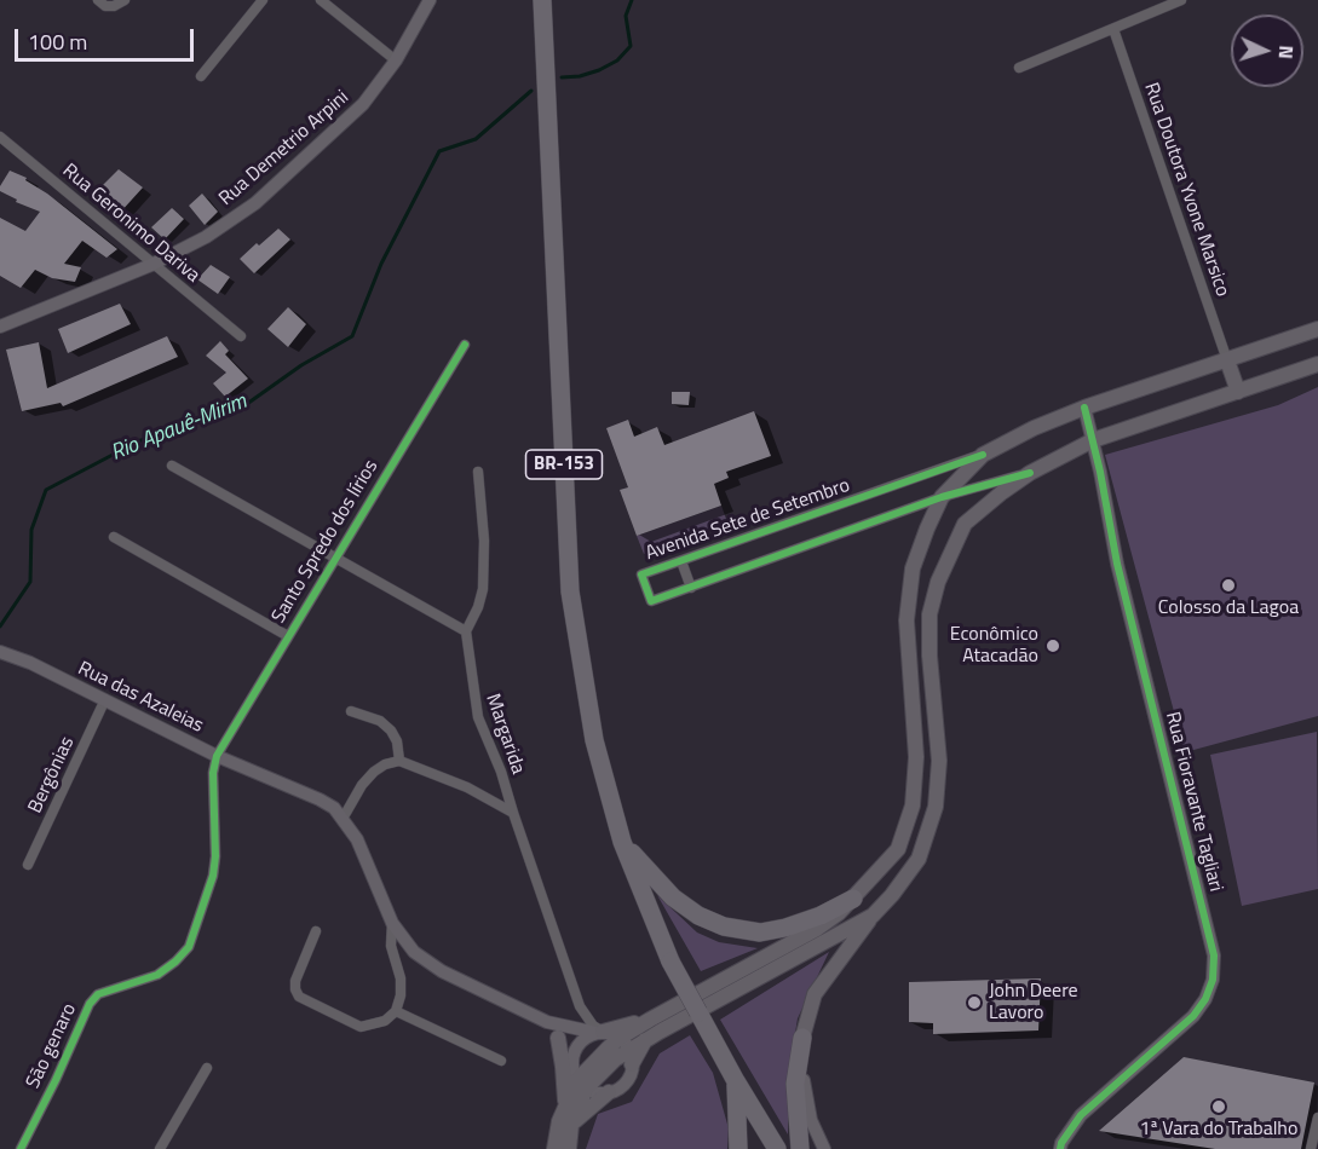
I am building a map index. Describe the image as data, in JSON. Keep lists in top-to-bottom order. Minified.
{"streets":{"highway":["BR-153"],"main road":["Avenida Sete de Setembro"],"street":["Rua Demetrio Arpini","Rua Doutora Yvone Marsico","Rua Geronimo Dariva","Santo Spredo dos lírios","Rua das Azaleias","Margarida","Bergônias","Rua Fioravante Tagliari","São genaro"]},"crossings":[["Rua Demetrio Arpini","Rua Geronimo Dariva"],["Rua Doutora Yvone Marsico","Avenida Sete de Setembro"],["Avenida Sete de Setembro","Rua das Azaleias"],["Avenida Sete de Setembro","Rua Fioravante Tagliari"],["Santo Spredo dos lírios","Rua das Azaleias"],["Santo Spredo dos lírios","São genaro"],["Rua das Azaleias","Margarida"],["Rua das Azaleias","Bergônias"],["Rua das Azaleias","São genaro"]],"water":["Rio Apauê-Mirim"],"places":["Colosso da Lagoa","Econômico Atacadão","John Deere Lavoro","1ª Vara do Trabalho"],"scale_bar":"100 m","north":"right"}
